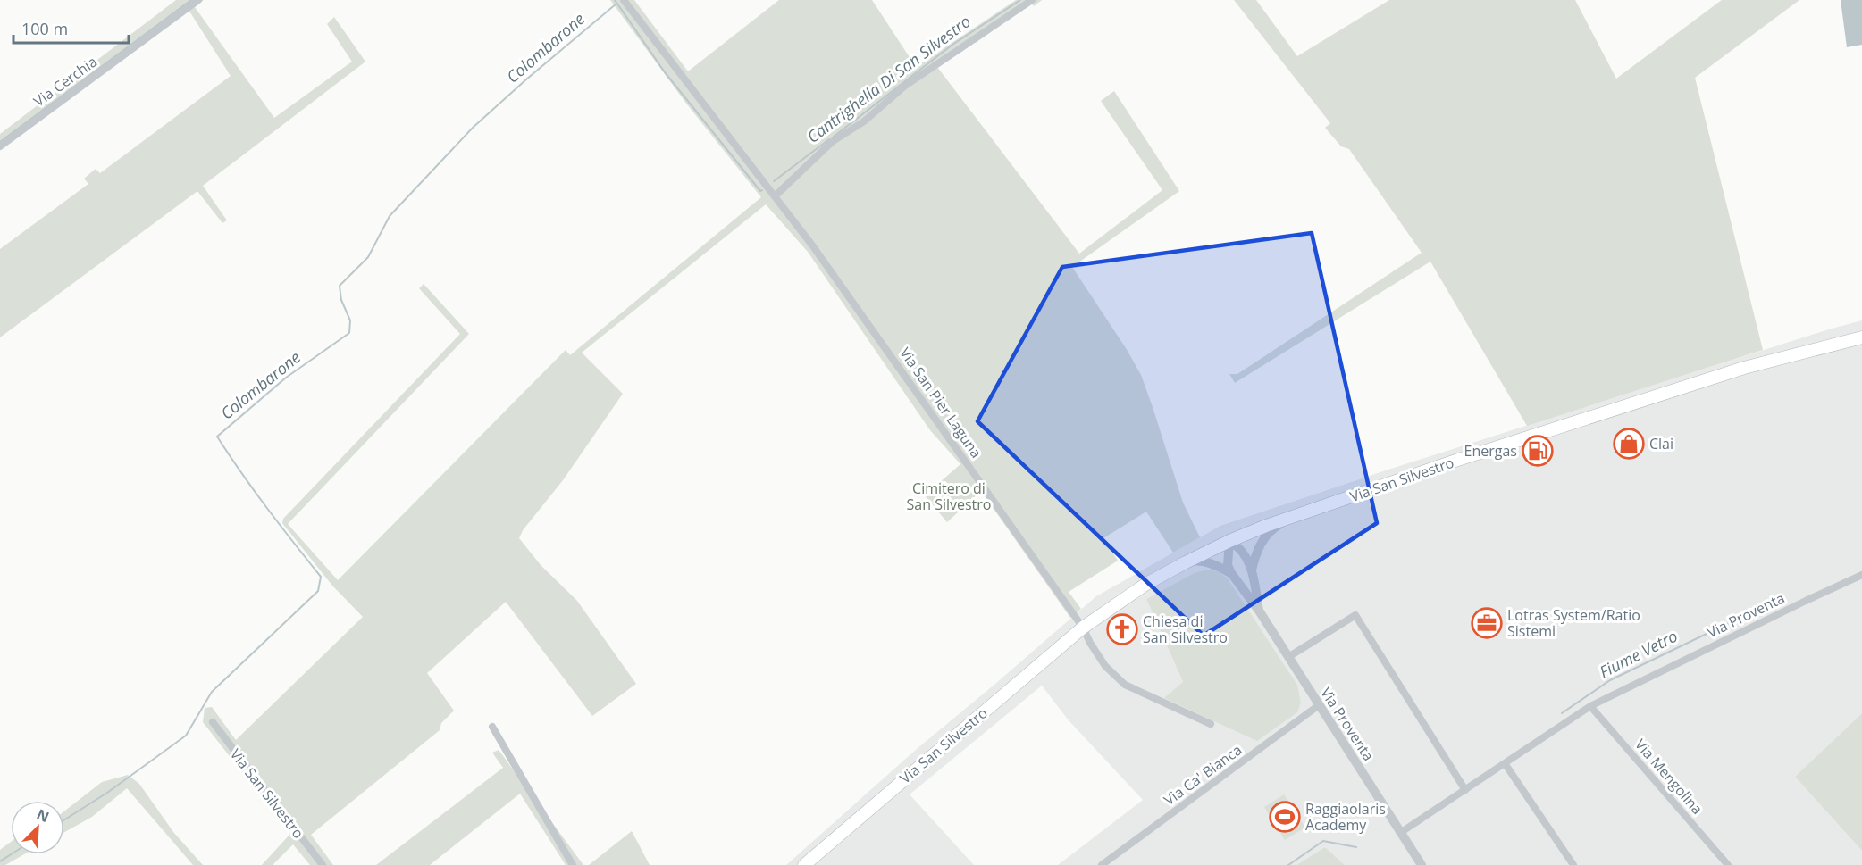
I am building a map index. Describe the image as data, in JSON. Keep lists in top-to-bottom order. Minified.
{"streets":{"main road":["Via San Silvestro"],"street":["Via Cerchia","Via San Pier Laguna","Via Proventa","Via Ca' Bianca","Via Mengolina"]},"crossings":[["Via San Pier Laguna","Via San Silvestro"],["Via San Silvestro","Via Proventa"],["Via Proventa","Via Ca' Bianca"],["Via Proventa","Via Mengolina"]],"water":["Colombarone","Cantrighella Di San Silvestro","Fiume Vetro"],"parks":["Cimitero di San Silvestro"],"places":{"shop":["Clai"],"fuel station":["Energas"],"office":["Lotras System/Ratio Sistemi"],"church":["Chiesa di San Silvestro"],"sports":["Raggiaolaris Academy"]},"scale_bar":"100 m","north":"top right"}
